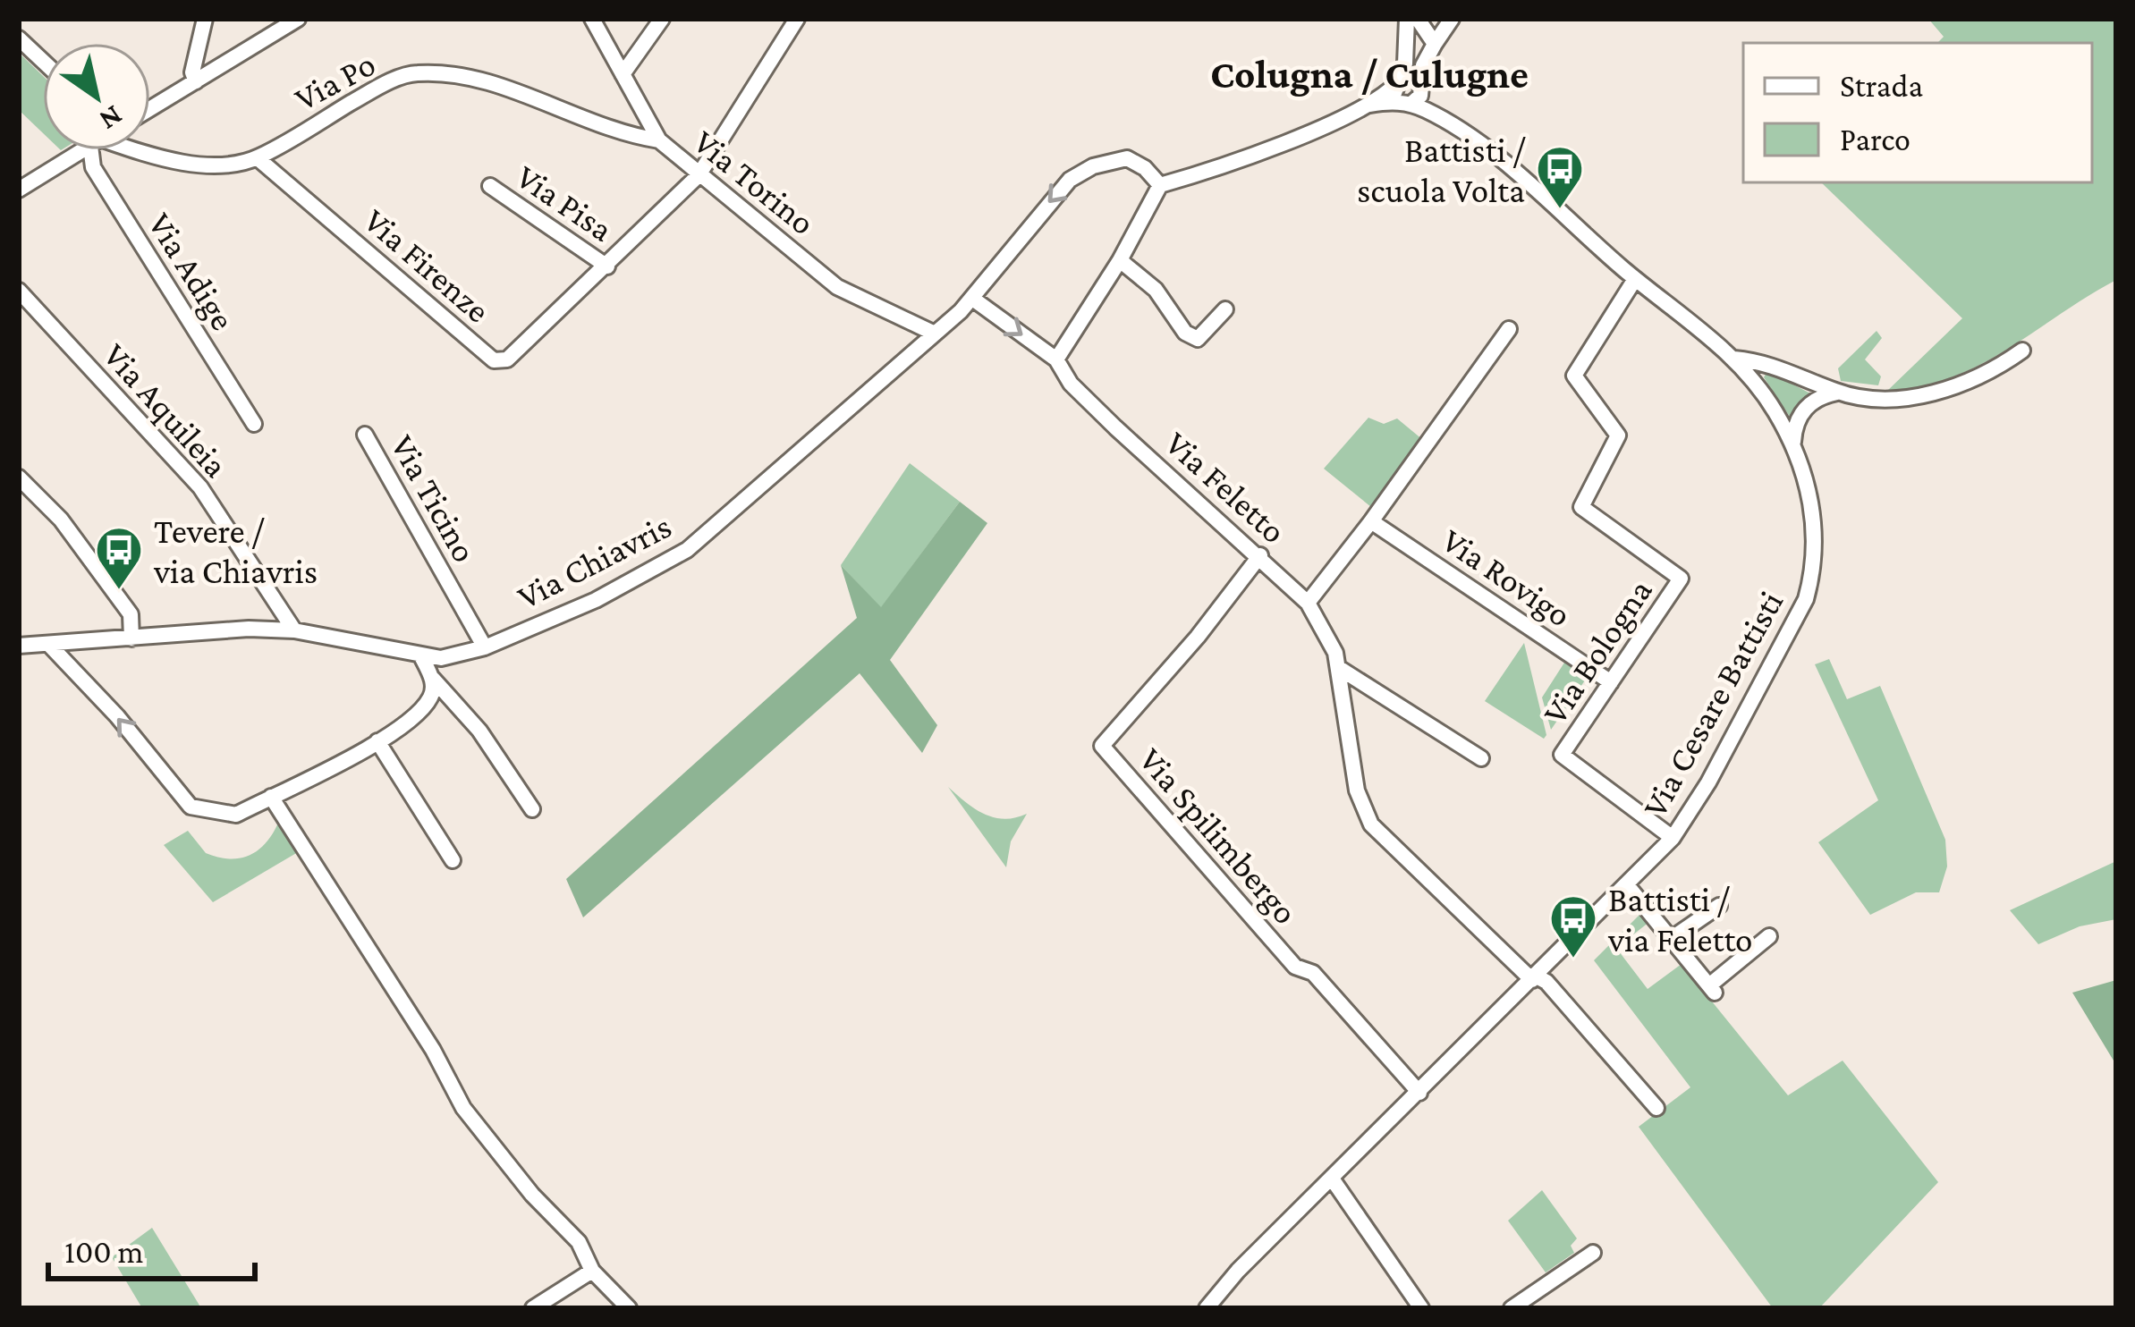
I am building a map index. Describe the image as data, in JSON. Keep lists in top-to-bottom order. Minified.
{"streets":{"street":["Via Po","Via Torino","Via Pisa","Via Firenze","Via Adige","Via Aquileia","Via Feletto","Via Ticino","Via Chiavris","Via Rovigo","Via Bologna","Via Cesare Battisti","Via Spilimbergo"]},"crossings":[["Via Po","Via Torino"],["Via Po","Via Firenze"],["Via Torino","Via Firenze"],["Via Torino","Via Chiavris"],["Via Pisa","Via Firenze"],["Via Aquileia","Via Chiavris"],["Via Feletto","Via Chiavris"],["Via Feletto","Via Cesare Battisti"],["Via Feletto","Via Spilimbergo"],["Via Ticino","Via Chiavris"],["Via Chiavris","Via Cesare Battisti"],["Via Rovigo","Via Bologna"],["Via Bologna","Via Cesare Battisti"],["Via Cesare Battisti","Via Spilimbergo"]],"districts":["Colugna / Culugne"],"places":{"bus stop":["Battisti / scuola Volta","Tevere / via Chiavris","Battisti / via Feletto"]},"legend":["Strada","Parco"],"scale_bar":"100 m","north":"bottom right"}
